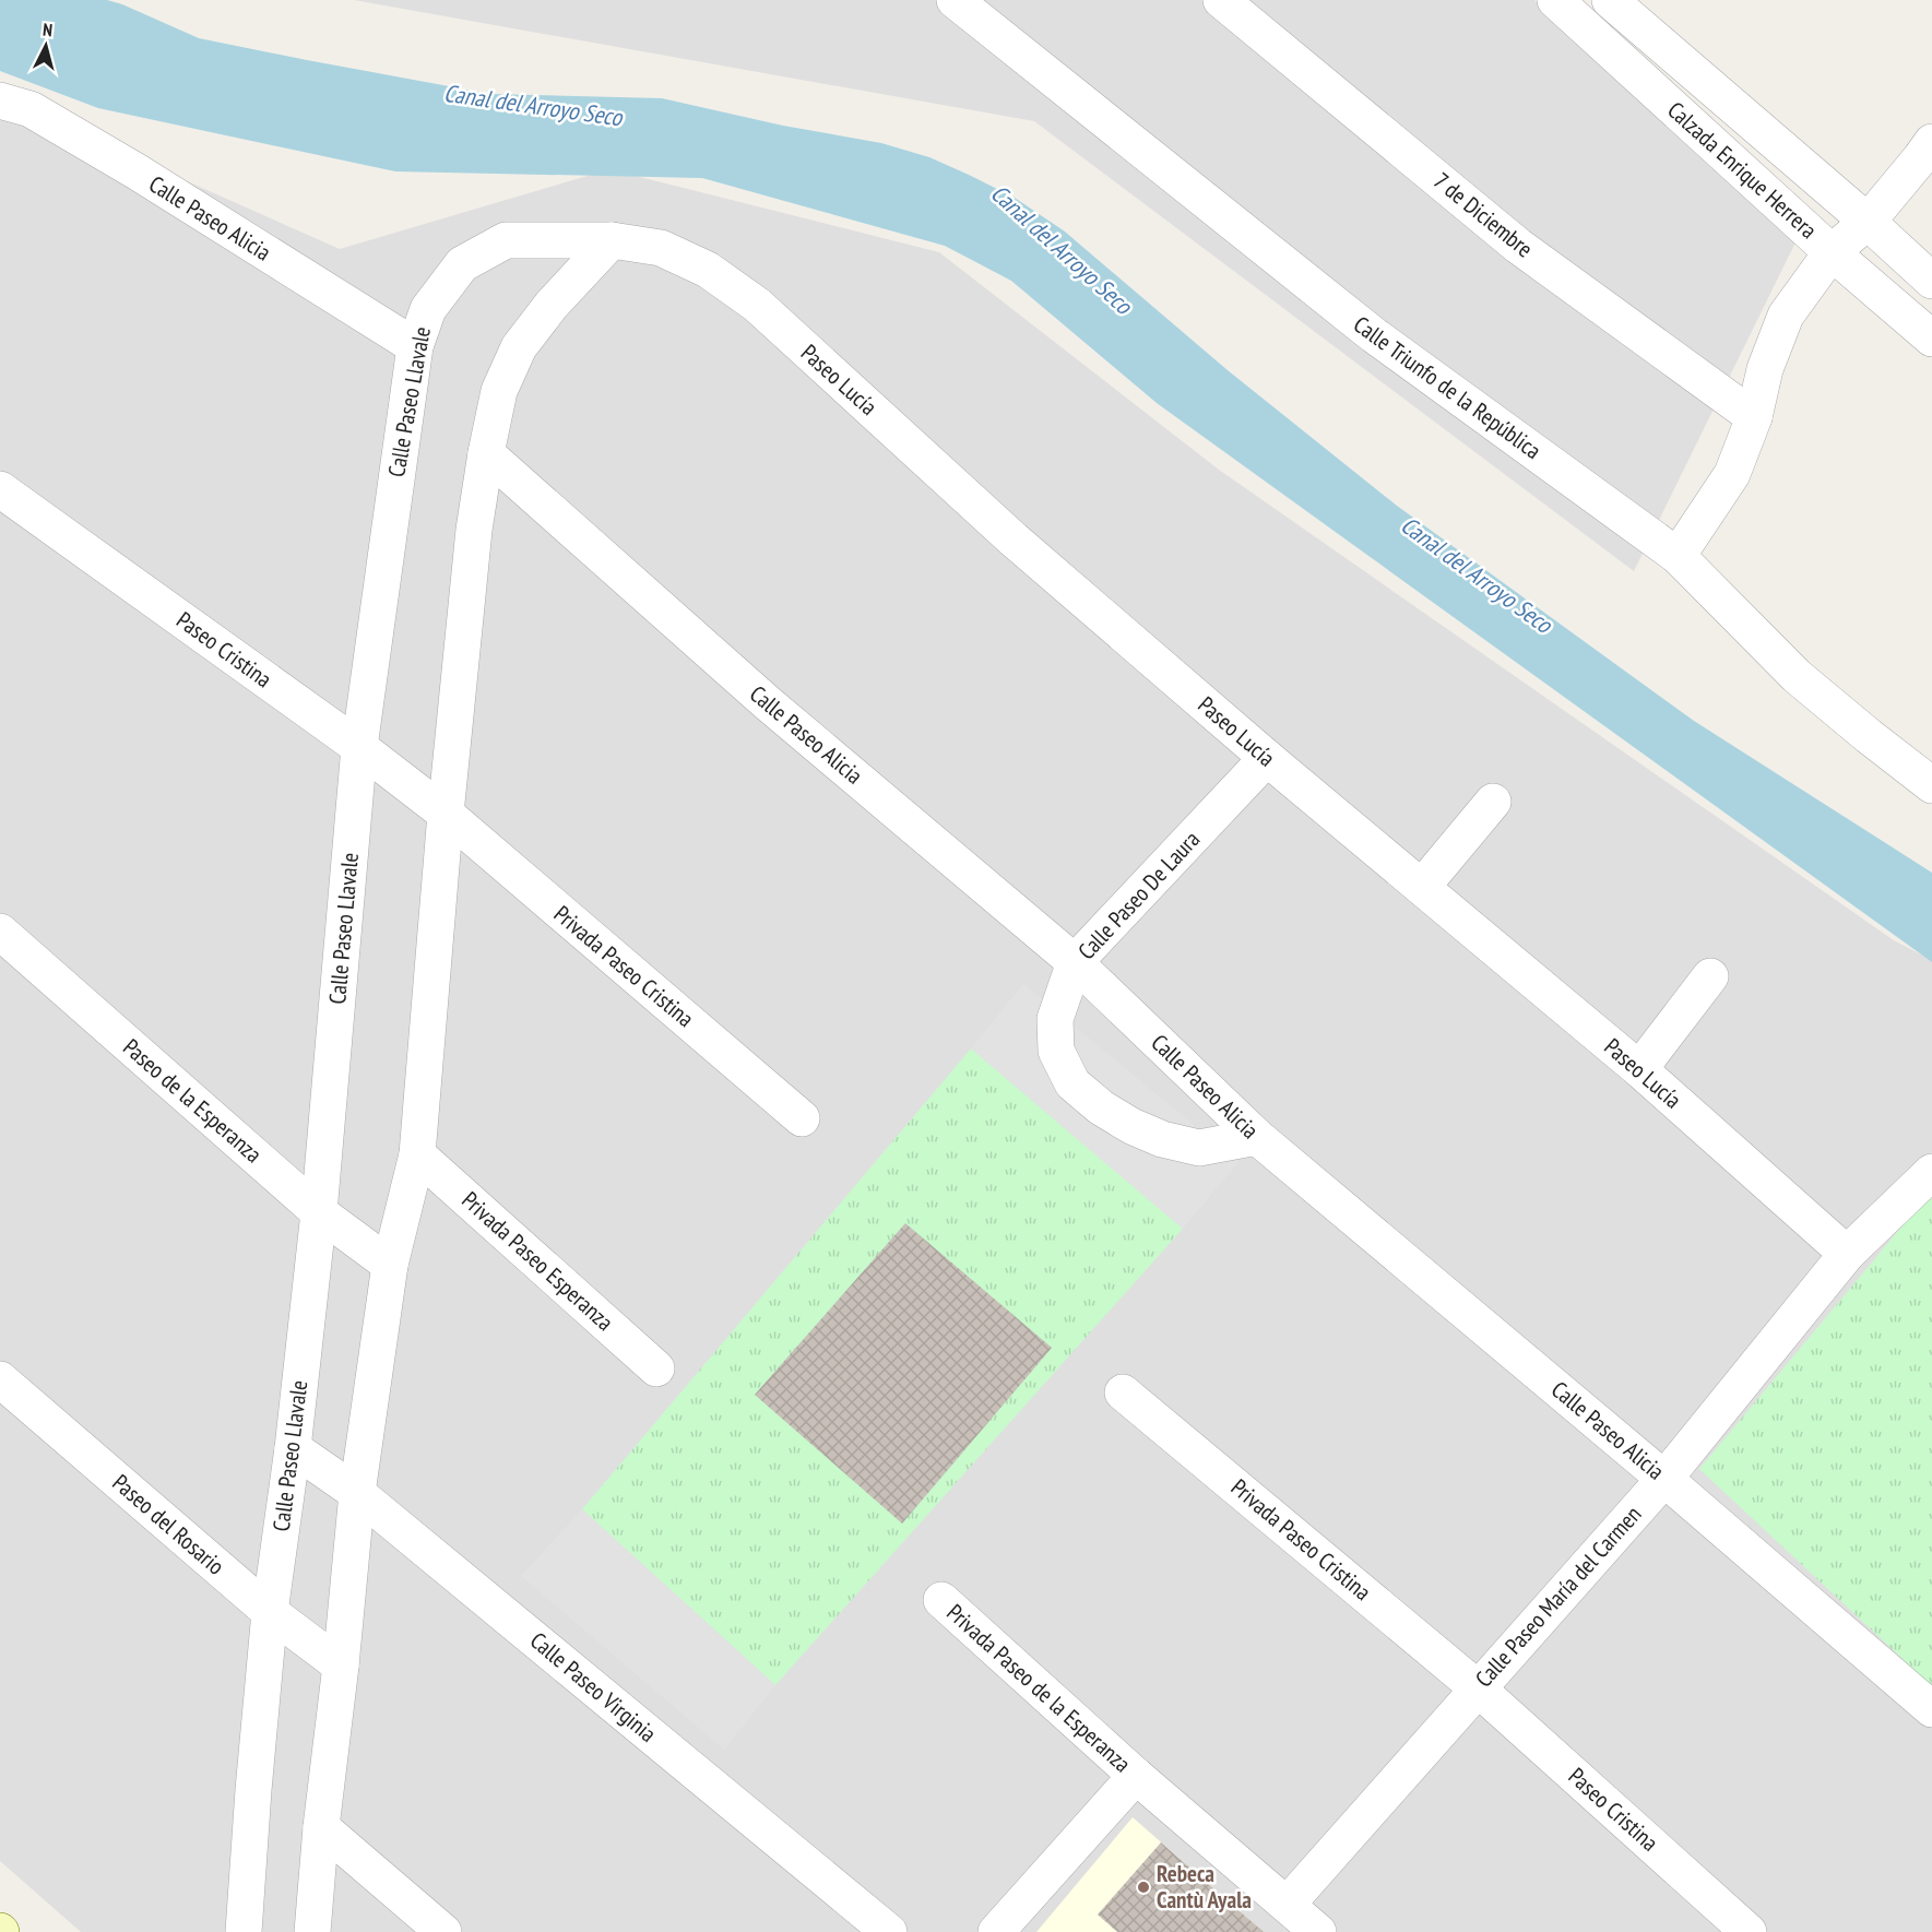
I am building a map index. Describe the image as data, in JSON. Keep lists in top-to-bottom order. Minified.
{"streets":{"street":["Calzada Enrique Herrera","7 de Diciembre","Calle Paseo Alicia","Paseo Lucía","Calle Triunfo de la República","Calle Paseo Llavale","Paseo Cristina","Calle Paseo De Laura","Privada Paseo Cristina","Paseo de la Esperanza","Privada Paseo Esperanza","Paseo del Rosario","Calle Paseo María del Carmen","Calle Paseo Virginia","Privada Paseo de la Esperanza"]},"crossings":[["Calle Paseo Alicia","Calle Paseo Llavale"],["Calle Paseo Alicia","Calle Paseo De Laura"],["Calle Paseo Alicia","Calle Paseo María del Carmen"],["Paseo Lucía","Calle Paseo Llavale"],["Paseo Lucía","Calle Paseo De Laura"],["Paseo Lucía","Calle Paseo María del Carmen"],["Calle Paseo Llavale","Paseo Cristina"],["Calle Paseo Llavale","Paseo de la Esperanza"],["Calle Paseo Llavale","Paseo del Rosario"],["Calle Paseo Llavale","Calle Paseo Virginia"],["Paseo Cristina","Privada Paseo Cristina"],["Paseo Cristina","Calle Paseo María del Carmen"],["Privada Paseo Cristina","Calle Paseo María del Carmen"]],"water":["Canal del Arroyo Seco"],"places":["Rebeca Cantù Ayala"],"north":"top"}
